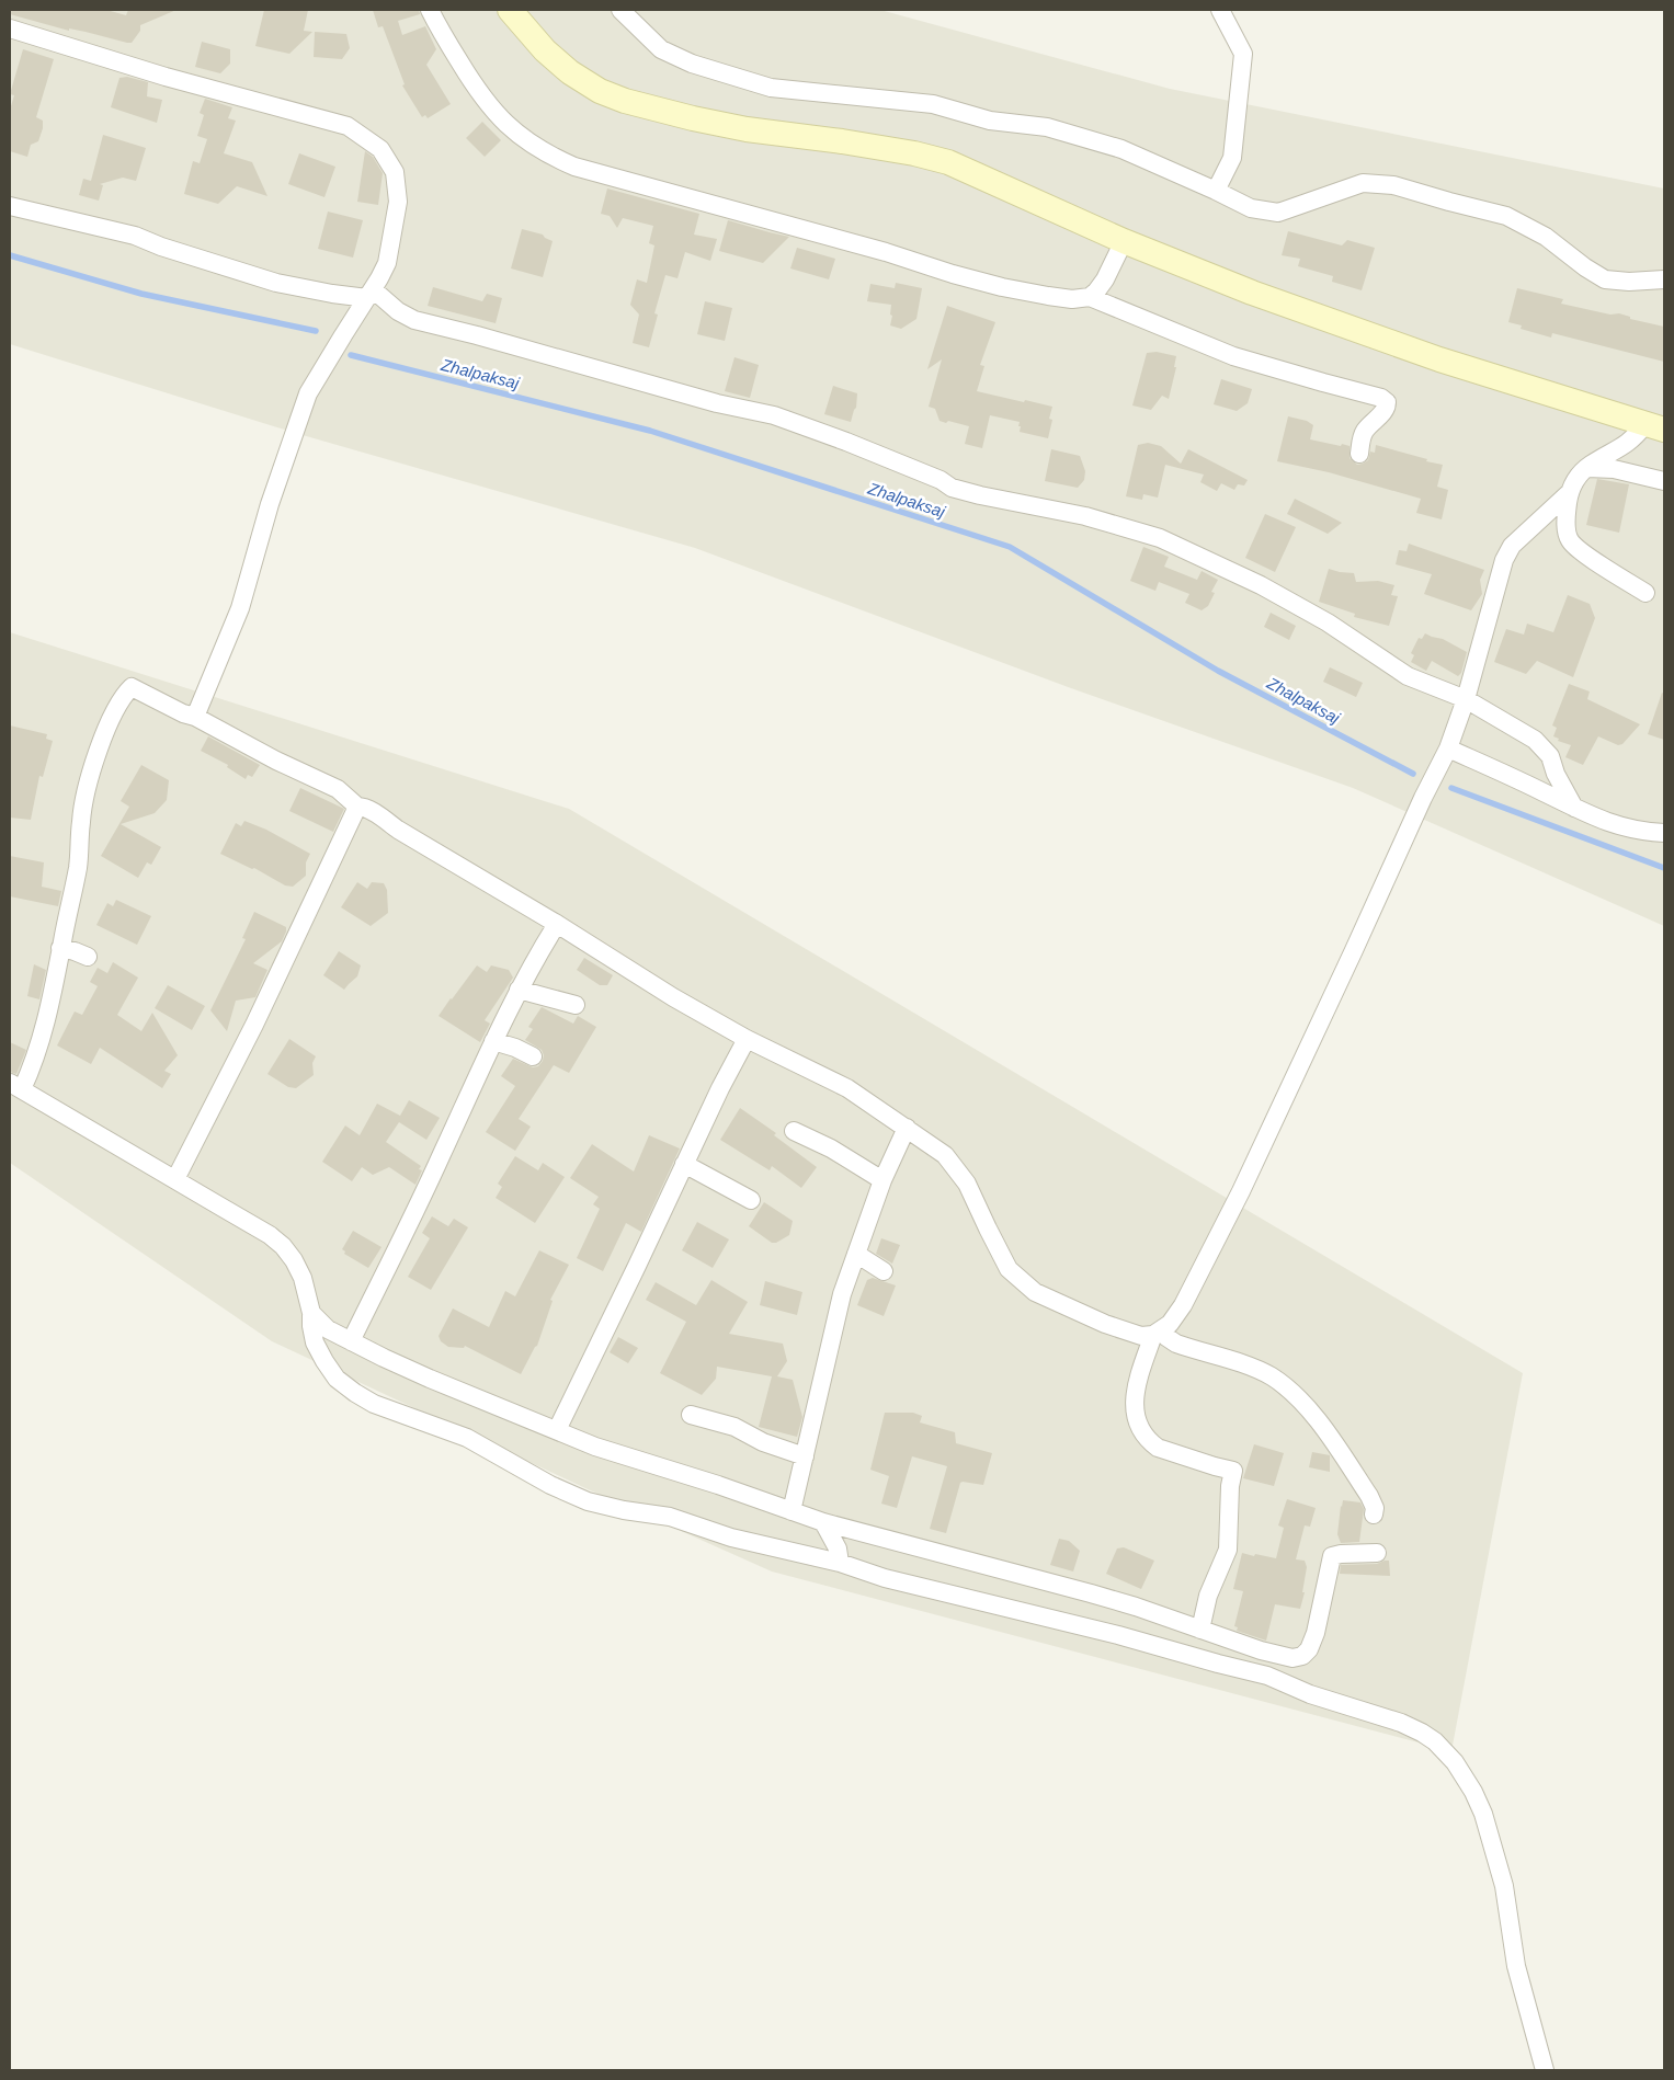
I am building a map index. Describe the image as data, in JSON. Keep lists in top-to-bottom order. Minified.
{"water":["Zhalpaksaj"]}
